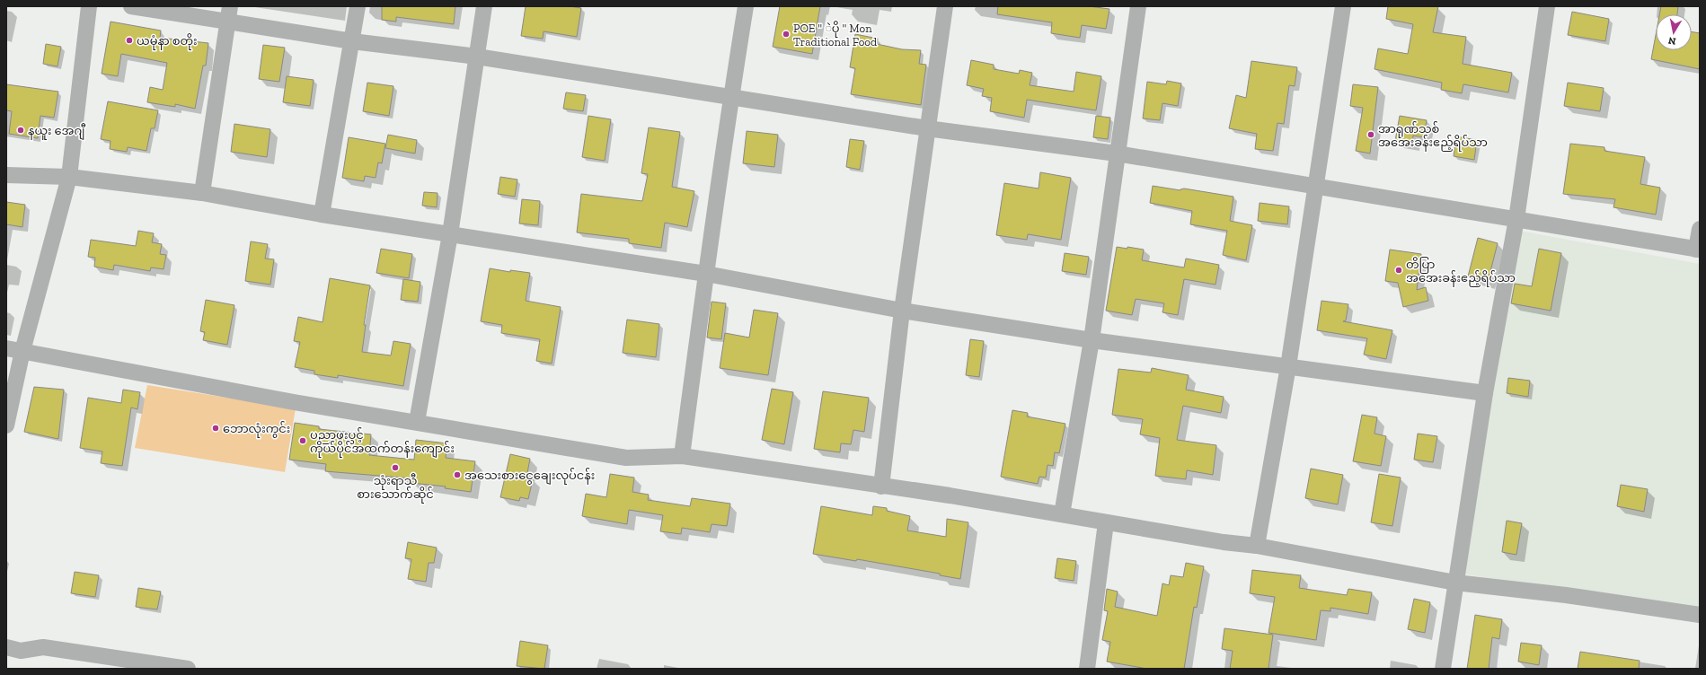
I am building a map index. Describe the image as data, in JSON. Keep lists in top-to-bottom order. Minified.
{"places":["POE \" ဲပို \" Mon Traditional Food","ယမုံနာ စတိုး","နယူး အေဂျီ","အာရုဏ်သစ် အအေးခန်းဧည့်ရိပ်သာ","တိပြာ အအေးခန်းဧည့်ရိပ်သာ","ဘောလုံးကွင်း","ပညာဖူးပွင့် ကိုယ်ပိုင်အထက်တန်းကျောင်း","သုံးရာသီ စားသောက်ဆိုင်","အသေးစားငွေချေးလုပ်ငန်း"],"north":"bottom"}
